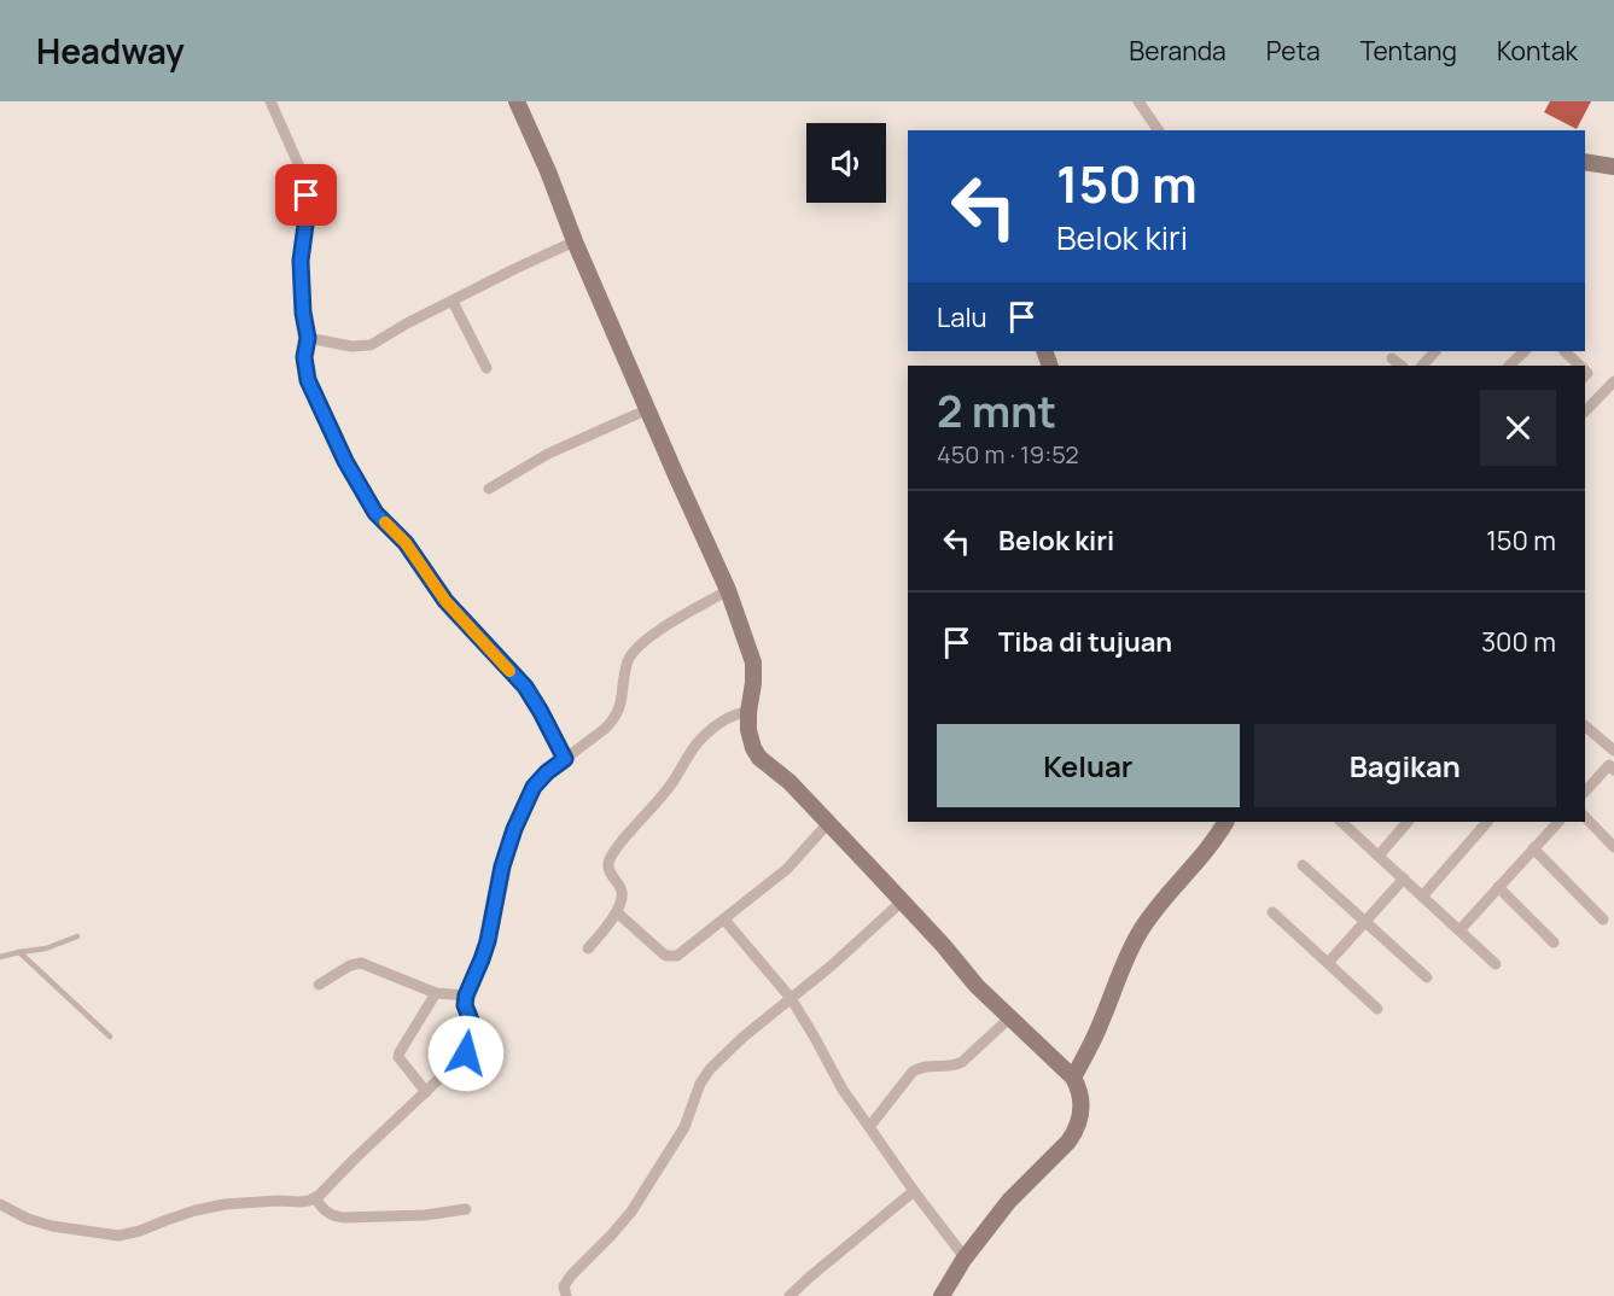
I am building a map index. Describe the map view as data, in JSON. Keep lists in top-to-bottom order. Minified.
{"page":{"header":"Headway","nav":["Beranda","Peta","Tentang","Kontak"],"turn":["150 m","Belok kiri"],"then":"Lalu","heading":["2 mnt","450 m · 19:52"],"list":[{"name":"Belok kiri","value":"150 m"},{"name":"Tiba di tujuan","value":"300 m"}],"buttons":["Keluar","Bagikan"]}}
